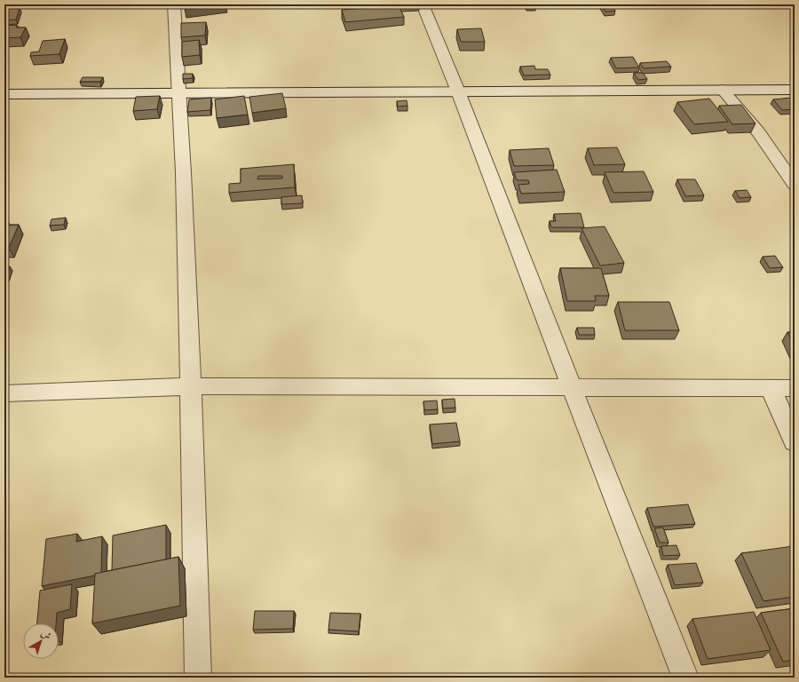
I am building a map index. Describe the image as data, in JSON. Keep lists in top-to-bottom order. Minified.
{"north":"top right"}
